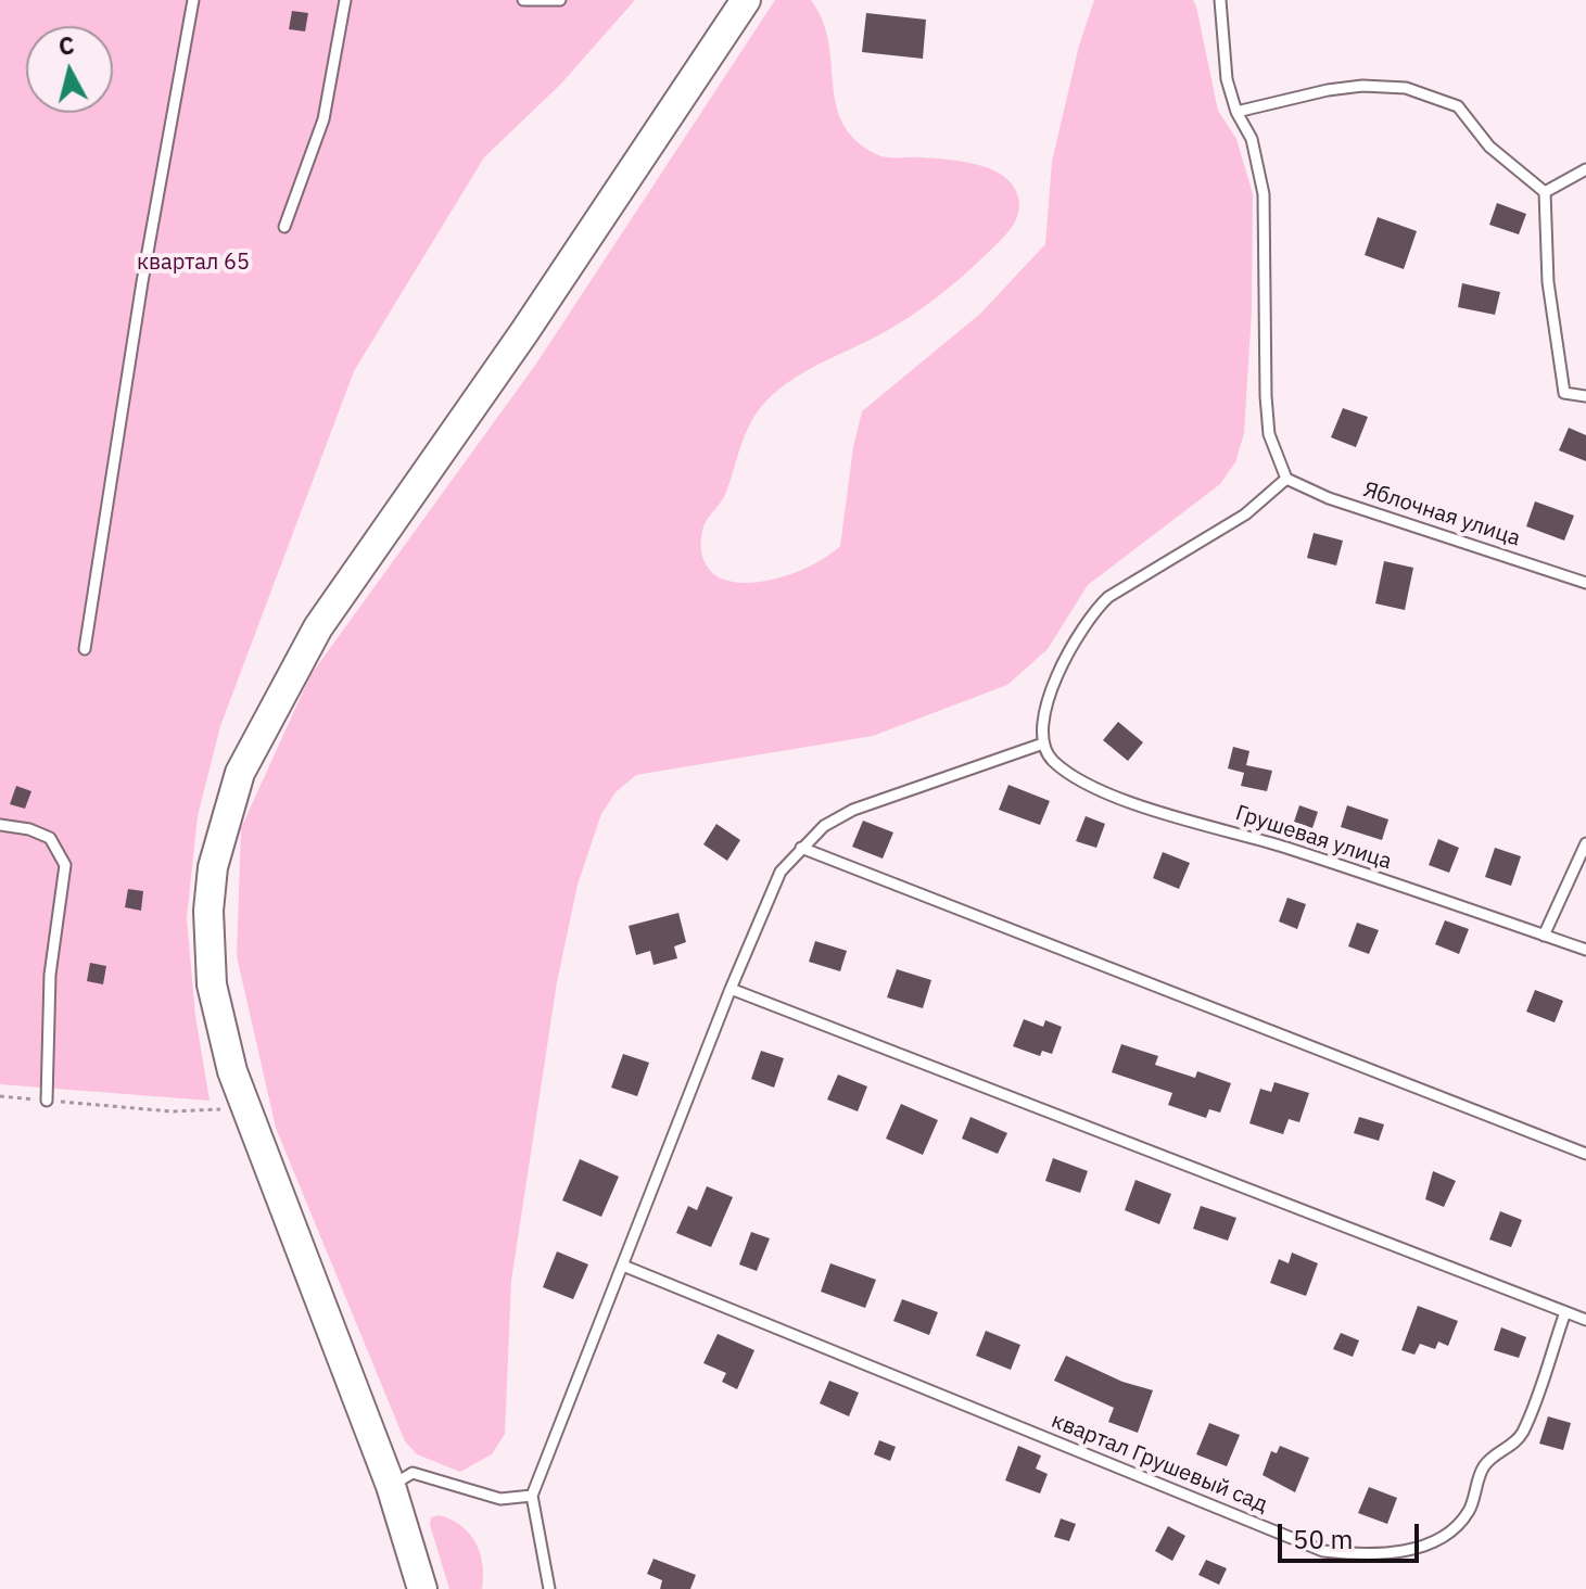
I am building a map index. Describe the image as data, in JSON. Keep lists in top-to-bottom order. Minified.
{"streets":{"lane":["Яблочная улица","Грушевая улица","квартал Грушевый сад"]},"parks":["квартал 65"],"scale_bar":"50 m","north":"top"}
